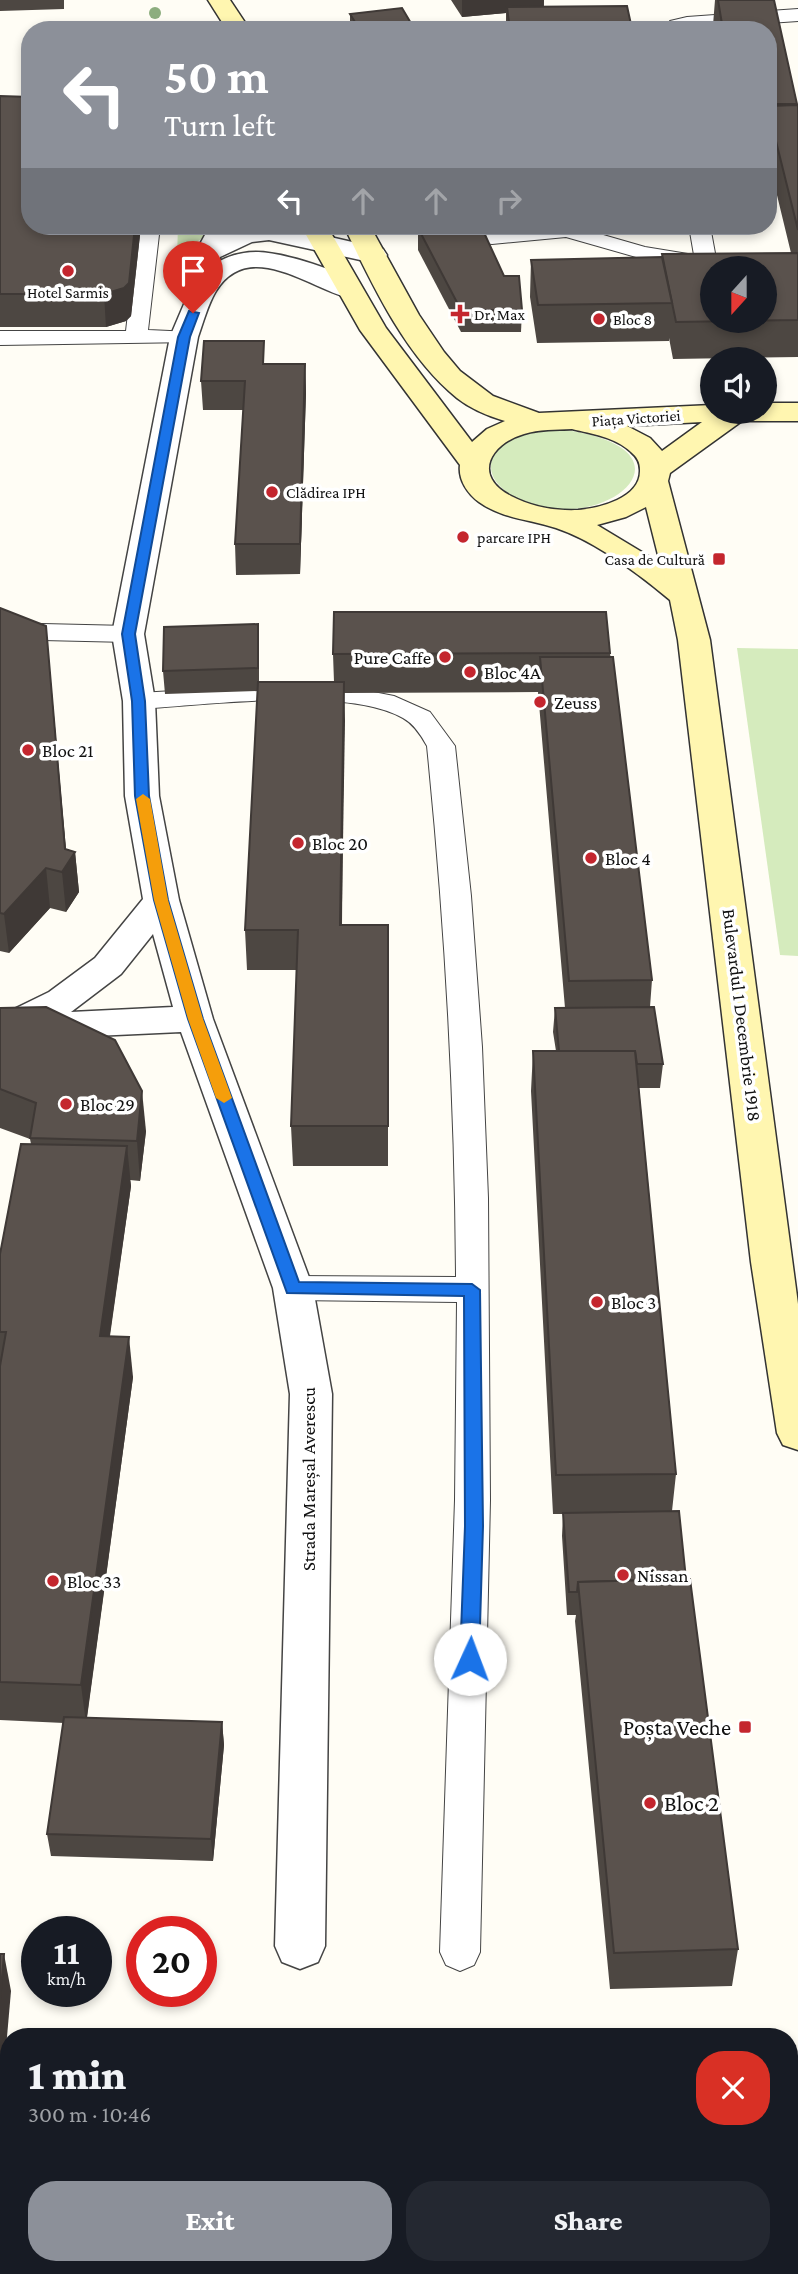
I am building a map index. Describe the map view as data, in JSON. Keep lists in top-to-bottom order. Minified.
{"streets":{"street":["Piața Victoriei","Bulevardul 1 Decembrie 1918","Strada Mareșal Averescu"]},"crossings":[["Piața Victoriei","Bulevardul 1 Decembrie 1918"]],"places":{"other":["Hotel Sarmis","Bloc 8","Clădirea IPH","parcare IPH","Pure Caffe","Bloc 4A","Zeuss","Bloc 21","Bloc 20","Bloc 4","Bloc 29","Bloc 3","Nissan","Bloc 33","Bloc 2"],"health":["Dr. Max"],"transit":["Casa de Cultură","Poșta Veche"]},"north":"bottom","page":{"turn":["50 m","Turn left"],"speed":"11 km/h","limit":"20","heading":["1 min","300 m · 10:46"],"buttons":["Exit","Share"]}}
